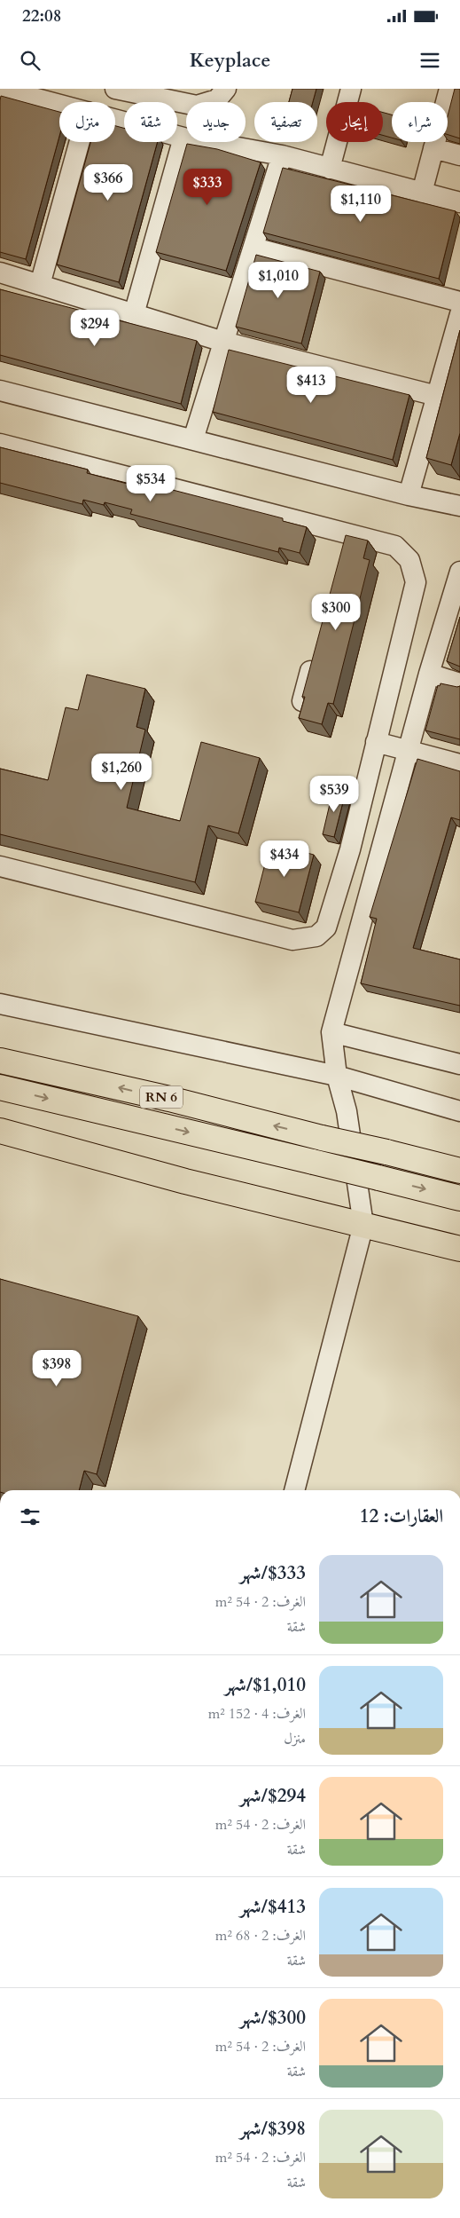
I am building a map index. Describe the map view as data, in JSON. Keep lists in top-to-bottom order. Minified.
{"streets":{"main road":["RN 6"]},"page":{"status":"22:08","header":"Keyplace","chip":["شراء","إيجار","تصفية","جديد","شقة","منزل"],"price":["$366","$333","$1,110","$1,010","$294","$413","$534","$300","$1,260","$539","$434","$398"],"heading":"العقارات: 12","list":[{"name":"$333/شهر","note":"الغرف: 2 · 54 m² · شقة"},{"name":"$1,010/شهر","note":"الغرف: 4 · 152 m² · منزل"},{"name":"$294/شهر","note":"الغرف: 2 · 54 m² · شقة"},{"name":"$413/شهر","note":"الغرف: 2 · 68 m² · شقة"},{"name":"$300/شهر","note":"الغرف: 2 · 54 m² · شقة"},{"name":"$398/شهر","note":"الغرف: 2 · 54 m² · شقة"}]}}
